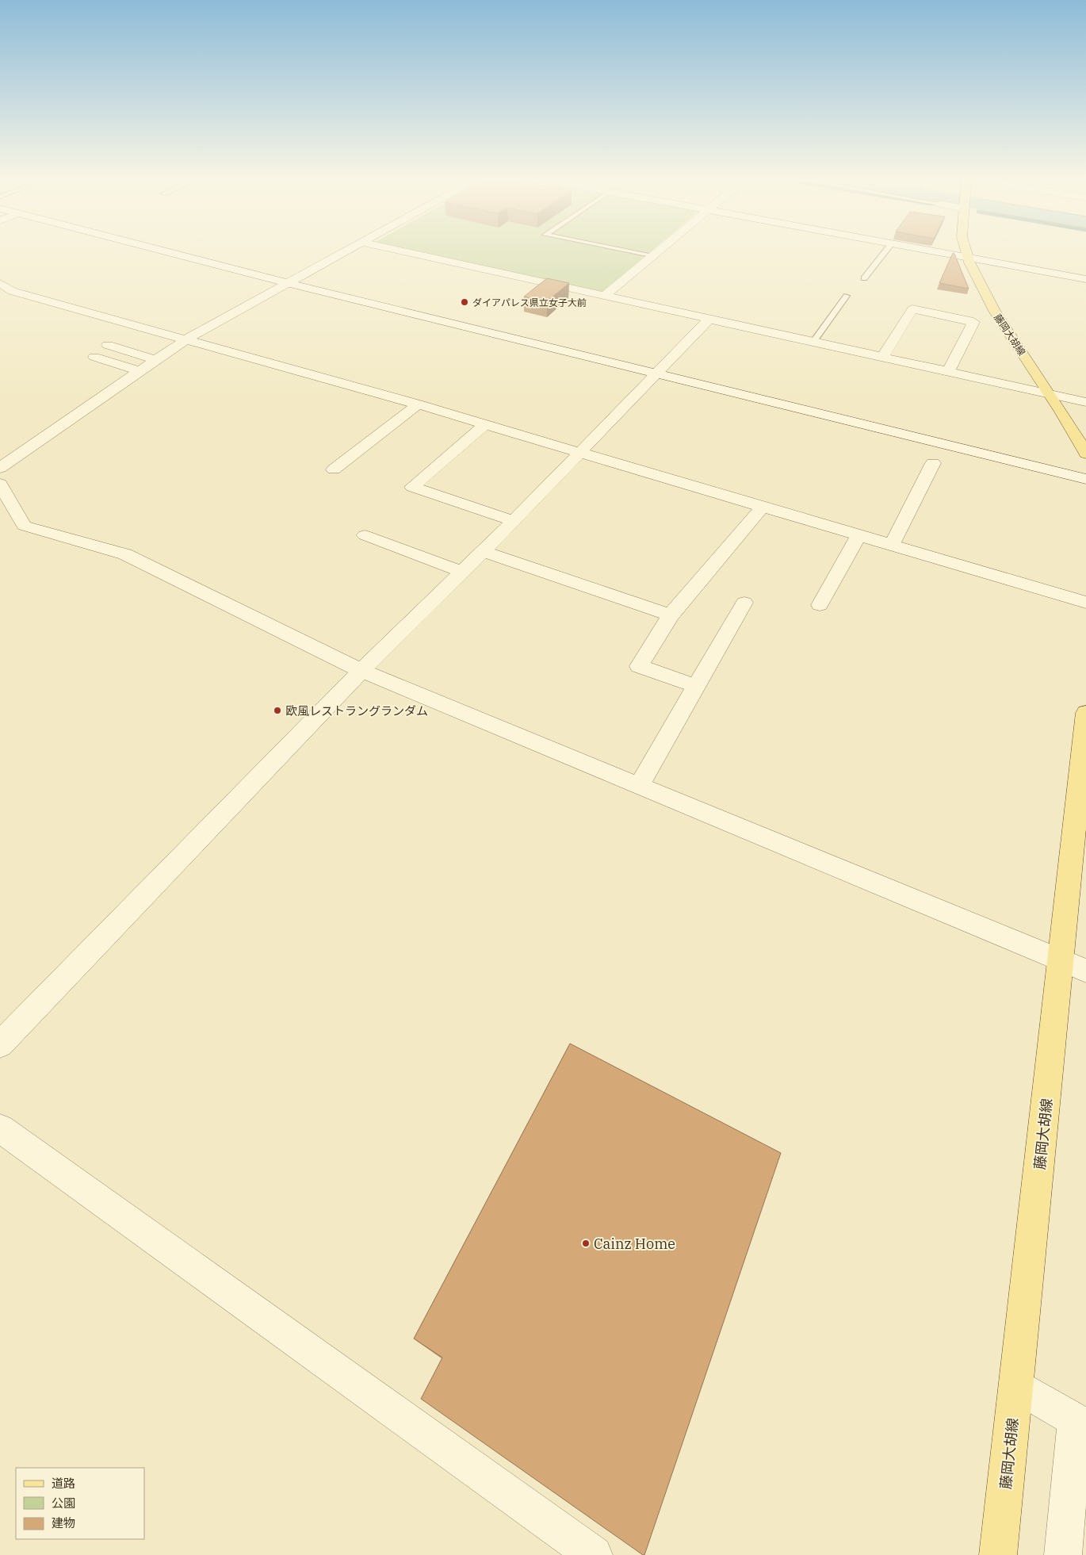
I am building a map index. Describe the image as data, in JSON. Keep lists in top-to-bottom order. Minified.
{"streets":{"main road":["藤岡大胡線"]},"places":["ダイアパレス県立女子大前","欧風レストラングランダム","Cainz Home"],"legend":["道路","公園","建物"]}
